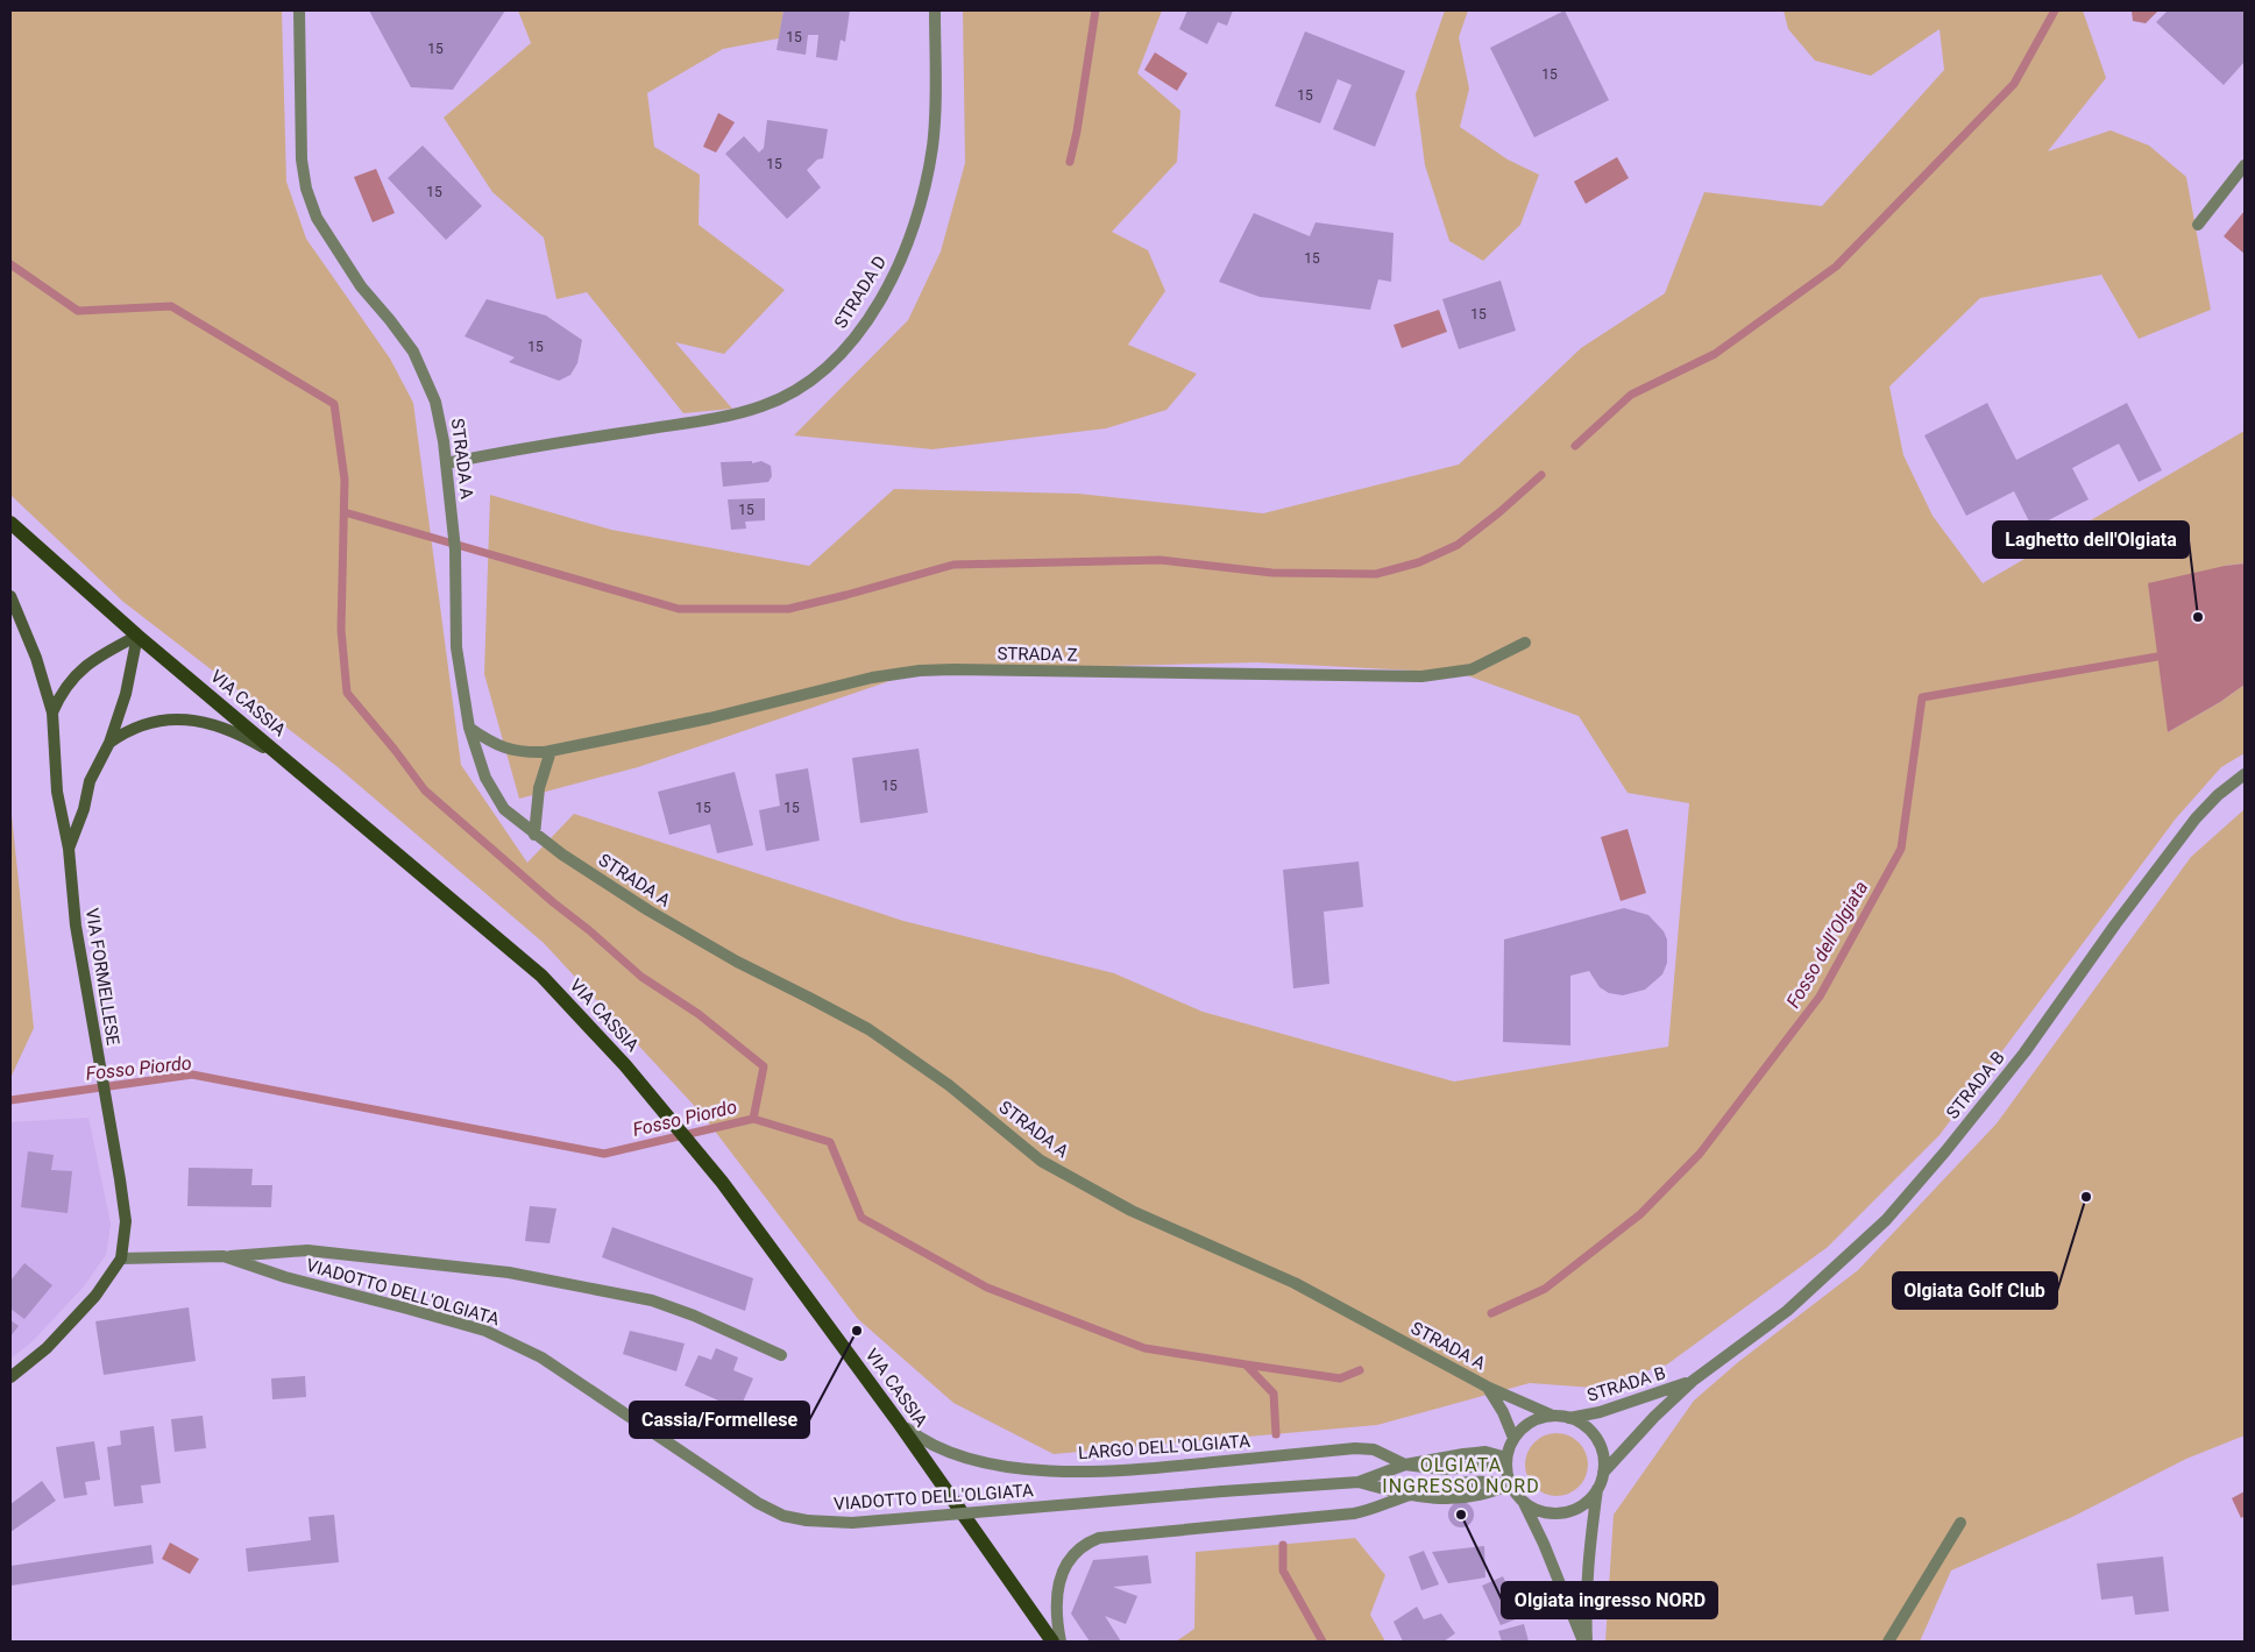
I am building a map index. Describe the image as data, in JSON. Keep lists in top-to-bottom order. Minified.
{"streets":{"main road":["VIA CASSIA"],"street":["STRADA D","STRADA A","STRADA Z","VIA FORMELLESE","STRADA B","VIADOTTO DELL'OLGIATA","LARGO DELL'OLGIATA"]},"crossings":[["STRADA D","STRADA A"],["STRADA A","STRADA Z"],["STRADA A","STRADA B"],["STRADA A","LARGO DELL'OLGIATA"],["VIA CASSIA","LARGO DELL'OLGIATA"],["VIA FORMELLESE","VIADOTTO DELL'OLGIATA"],["STRADA B","LARGO DELL'OLGIATA"],["VIADOTTO DELL'OLGIATA","LARGO DELL'OLGIATA"]],"districts":["OLGIATA INGRESSO NORD"],"water":["Fosso dell’Olgiata","Fosso Piordo"],"places":["Laghetto dell'Olgiata","Olgiata Golf Club","Cassia/Formellese","Olgiata ingresso NORD"],"house_numbers":["15","15","15","15","15","15","15","15","15","15","15","15","15"]}
